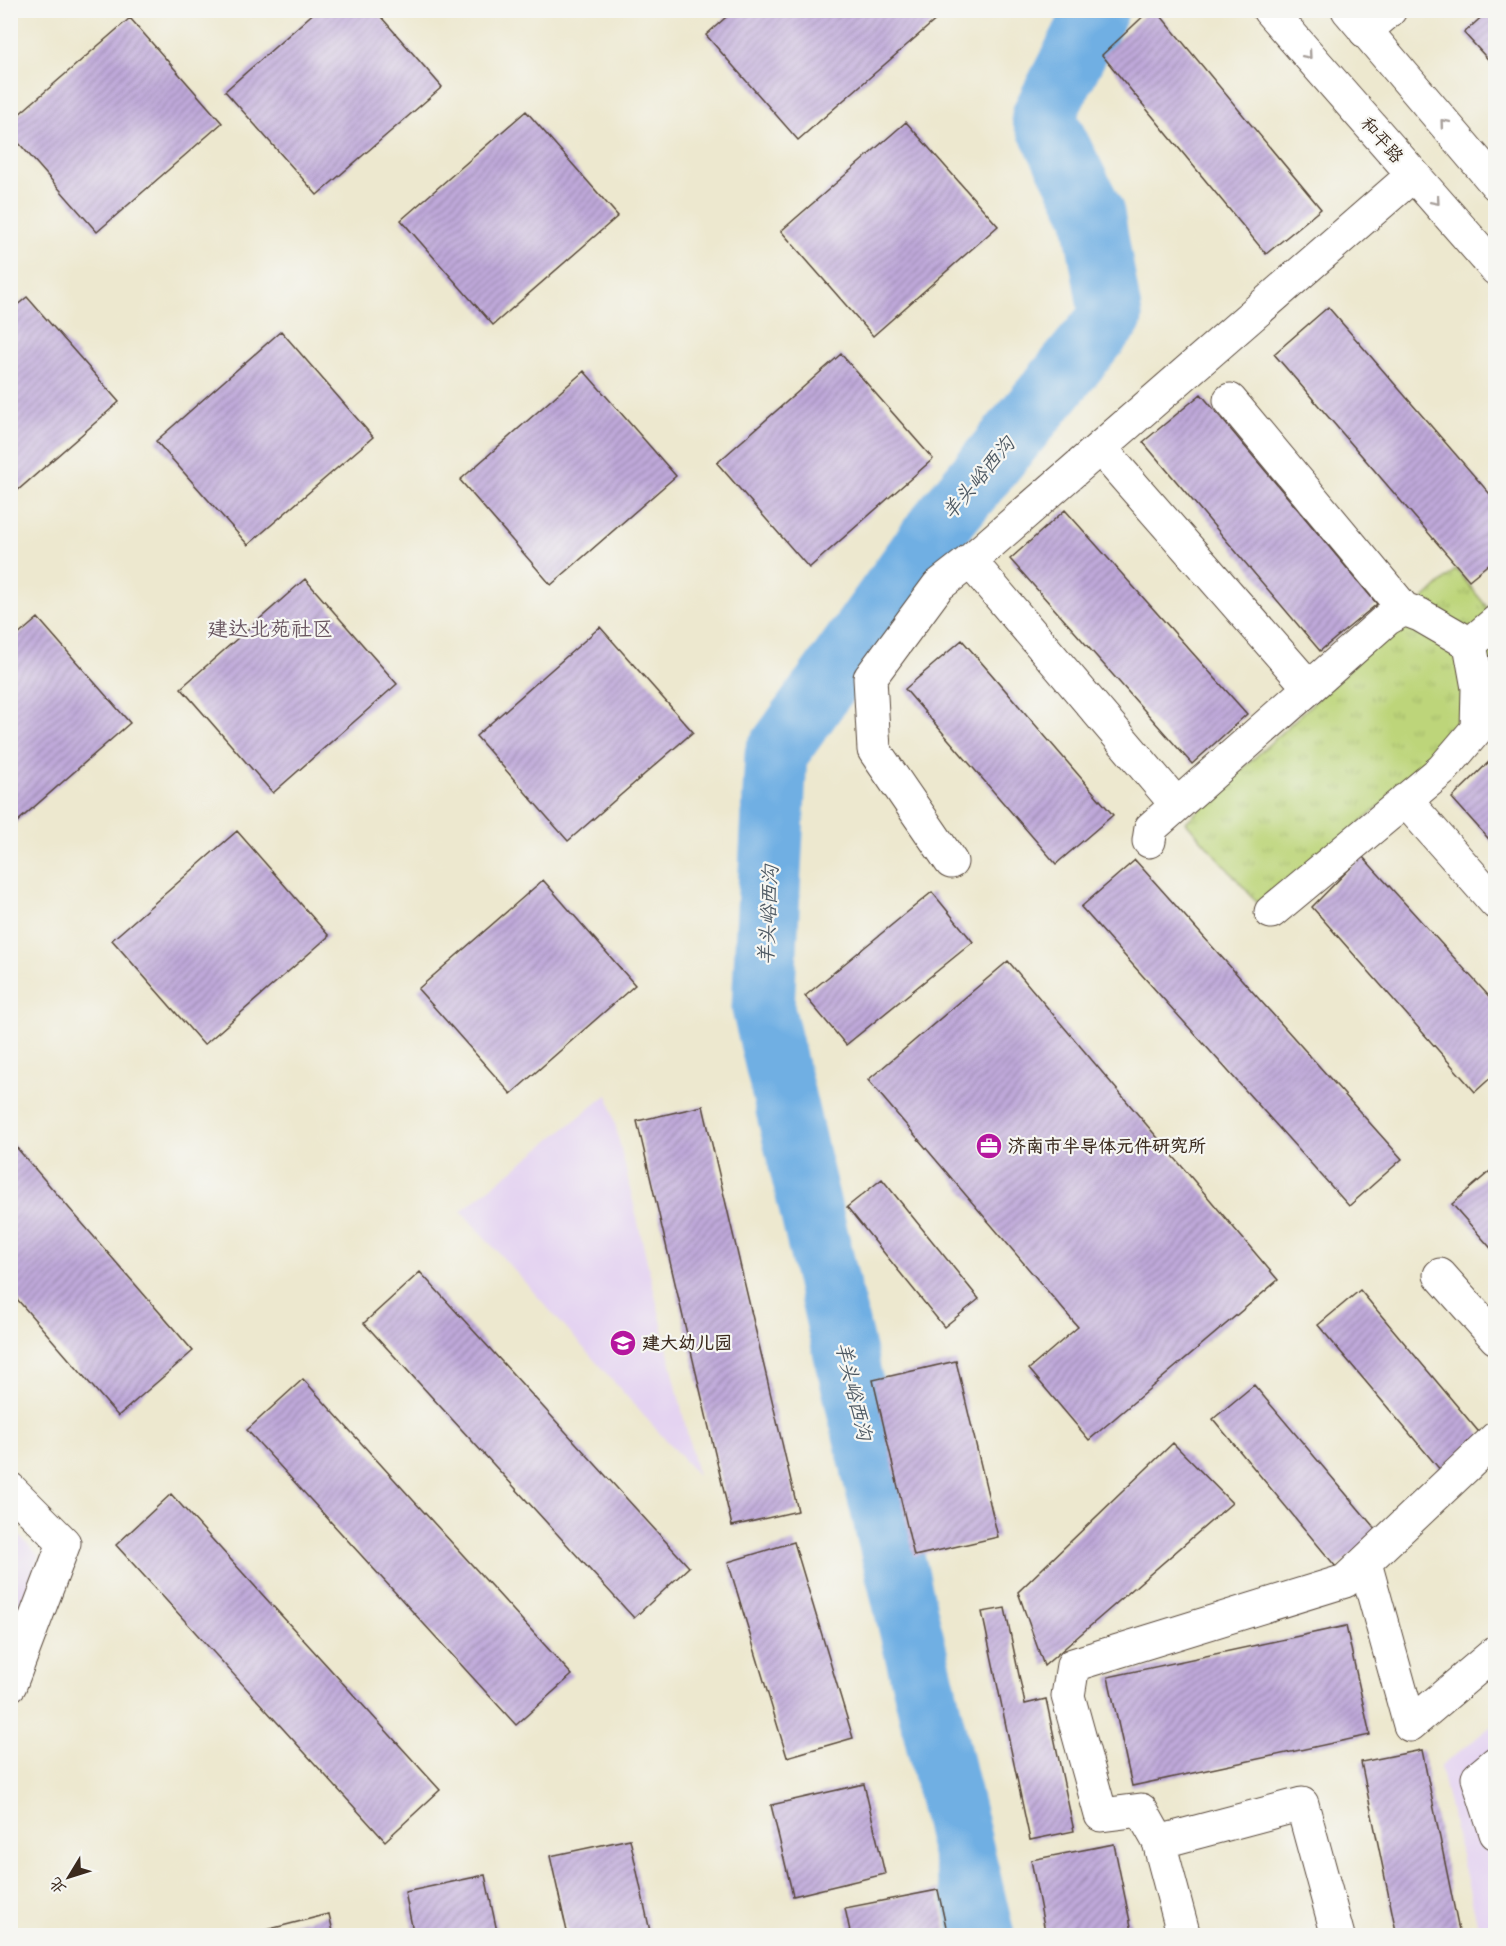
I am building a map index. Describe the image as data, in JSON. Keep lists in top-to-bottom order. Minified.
{"streets":{"street":["和平路"]},"districts":["建达北苑社区"],"water":["羊头峪西沟"],"places":{"office":["济南市半导体元件研究所"],"school or university":["建大幼儿园"]},"north":"bottom left"}
